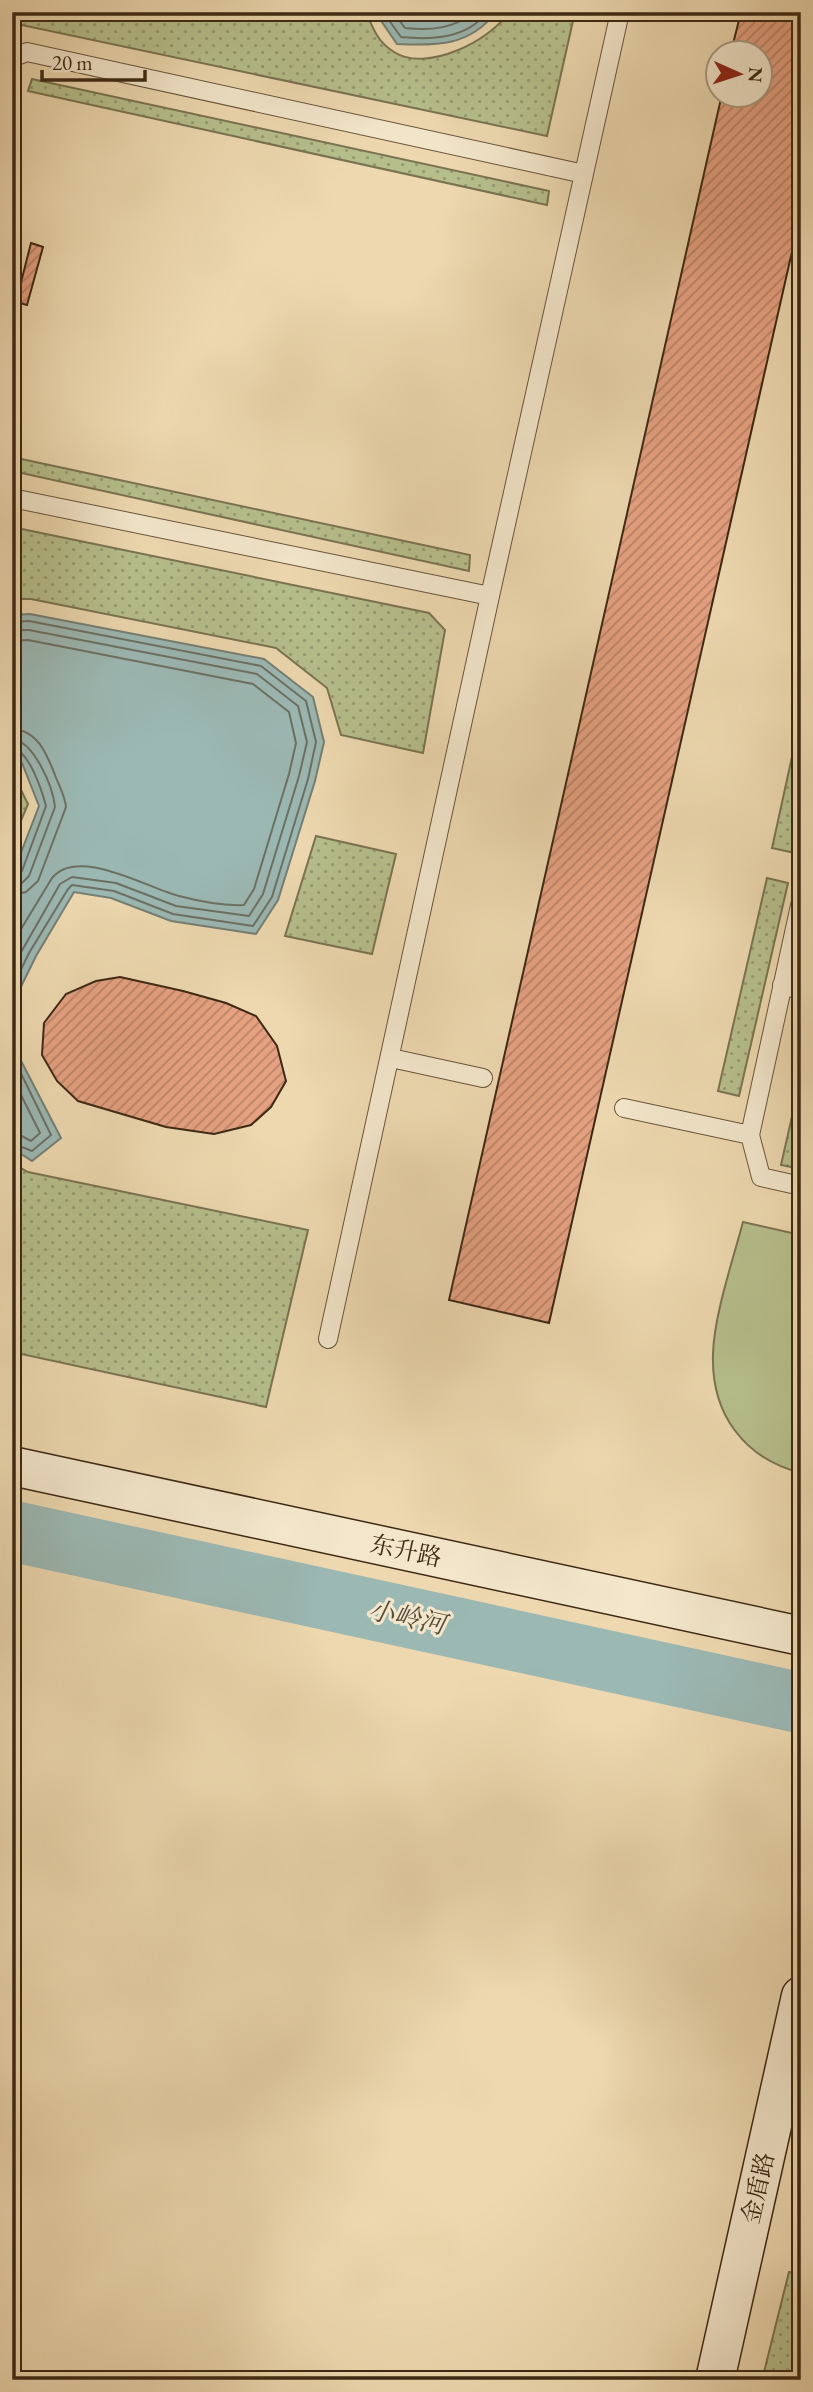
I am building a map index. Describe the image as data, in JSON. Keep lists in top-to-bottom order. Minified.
{"streets":{"street":["东升路","金盾路"]},"water":["小岭河"],"scale_bar":"20 m","north":"right"}
